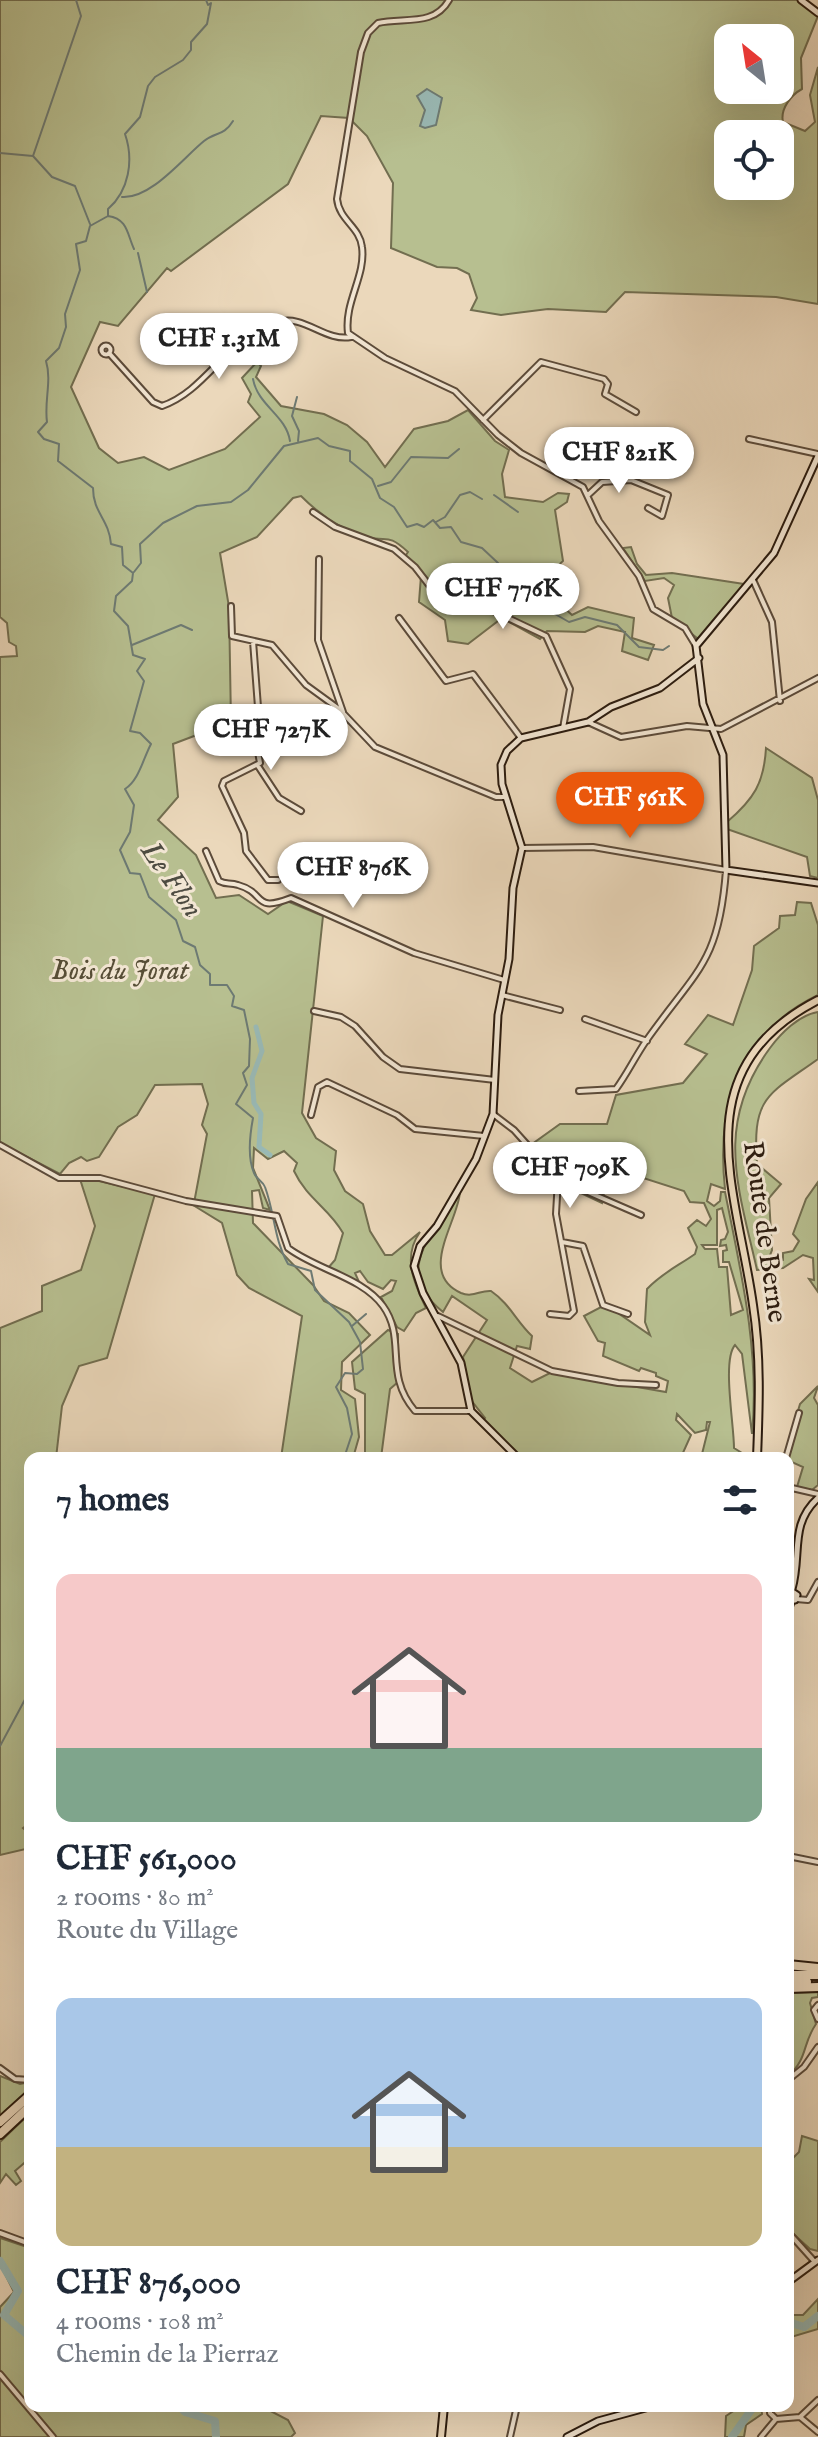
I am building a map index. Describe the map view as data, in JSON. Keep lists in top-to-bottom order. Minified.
{"streets":{"main road":["Route de Berne"]},"water":["Le Flon"],"parks":["Bois du Jorat"],"north":"top left","page":{"price":["CHF 1.31M","CHF 821K","CHF 776K","CHF 727K","CHF 561K","CHF 876K","CHF 709K"],"heading":"7 homes","list":[{"name":"CHF 561,000","note":"2 rooms · 80 m² · Route du Village"},{"name":"CHF 876,000","note":"4 rooms · 108 m² · Chemin de la Pierraz"}]}}
